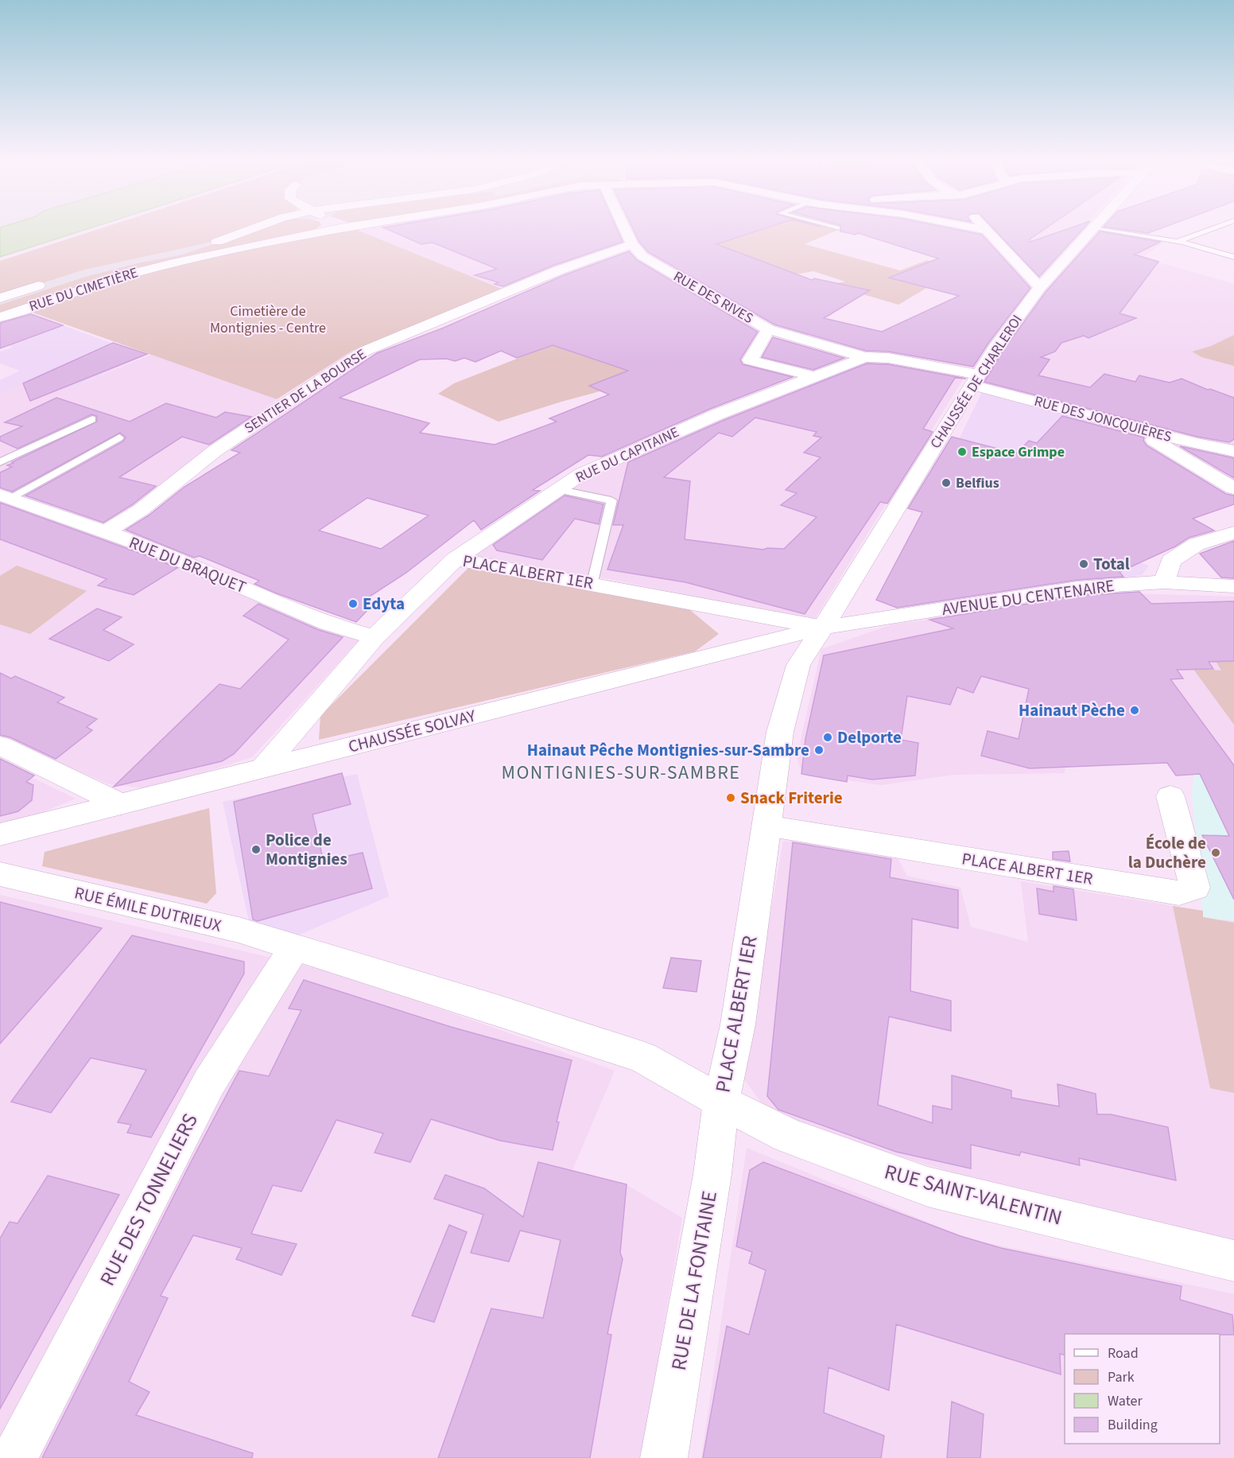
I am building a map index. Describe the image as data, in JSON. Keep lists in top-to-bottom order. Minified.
{"streets":{"street":["RUE DU CIMETIÈRE","RUE DES RIVES","CHAUSSÉE DE CHARLEROI","SENTIER DE LA BOURSE","RUE DES JONCQUIÈRES","RUE DU CAPITAINE","RUE DU BRAQUET","PLACE ALBERT 1ER","AVENUE DU CENTENAIRE","CHAUSSÉE SOLVAY","RUE ÉMILE DUTRIEUX","PLACE ALBERT IER","RUE SAINT-VALENTIN","RUE DES TONNELIERS","RUE DE LA FONTAINE"]},"crossings":[["RUE DES RIVES","SENTIER DE LA BOURSE"],["RUE DES RIVES","RUE DU CAPITAINE"],["CHAUSSÉE DE CHARLEROI","RUE DES JONCQUIÈRES"],["CHAUSSÉE DE CHARLEROI","RUE DU CAPITAINE"],["CHAUSSÉE DE CHARLEROI","PLACE ALBERT 1ER"],["CHAUSSÉE DE CHARLEROI","AVENUE DU CENTENAIRE"],["CHAUSSÉE DE CHARLEROI","CHAUSSÉE SOLVAY"],["CHAUSSÉE DE CHARLEROI","PLACE ALBERT IER"],["SENTIER DE LA BOURSE","RUE DU BRAQUET"],["RUE DES JONCQUIÈRES","RUE DU CAPITAINE"],["RUE DU CAPITAINE","PLACE ALBERT 1ER"],["RUE DU BRAQUET","PLACE ALBERT 1ER"],["PLACE ALBERT 1ER","AVENUE DU CENTENAIRE"],["PLACE ALBERT 1ER","CHAUSSÉE SOLVAY"],["PLACE ALBERT 1ER","PLACE ALBERT IER"],["AVENUE DU CENTENAIRE","CHAUSSÉE SOLVAY"],["AVENUE DU CENTENAIRE","PLACE ALBERT IER"],["CHAUSSÉE SOLVAY","PLACE ALBERT IER"],["RUE ÉMILE DUTRIEUX","PLACE ALBERT IER"],["RUE ÉMILE DUTRIEUX","RUE DES TONNELIERS"],["PLACE ALBERT IER","RUE SAINT-VALENTIN"],["PLACE ALBERT IER","RUE DES TONNELIERS"],["PLACE ALBERT IER","RUE DE LA FONTAINE"],["RUE SAINT-VALENTIN","RUE DE LA FONTAINE"]],"districts":["MONTIGNIES-SUR-SAMBRE"],"parks":["Cimetière de Montignies - Centre"],"places":["Espace Grimpe","Belfius","Total","Edyta","Hainaut Pèche","Delporte","Hainaut Pêche Montignies-sur-Sambre","Snack Friterie","Police de Montignies","École de la Duchère"],"legend":["Road","Park","Water","Building"]}
